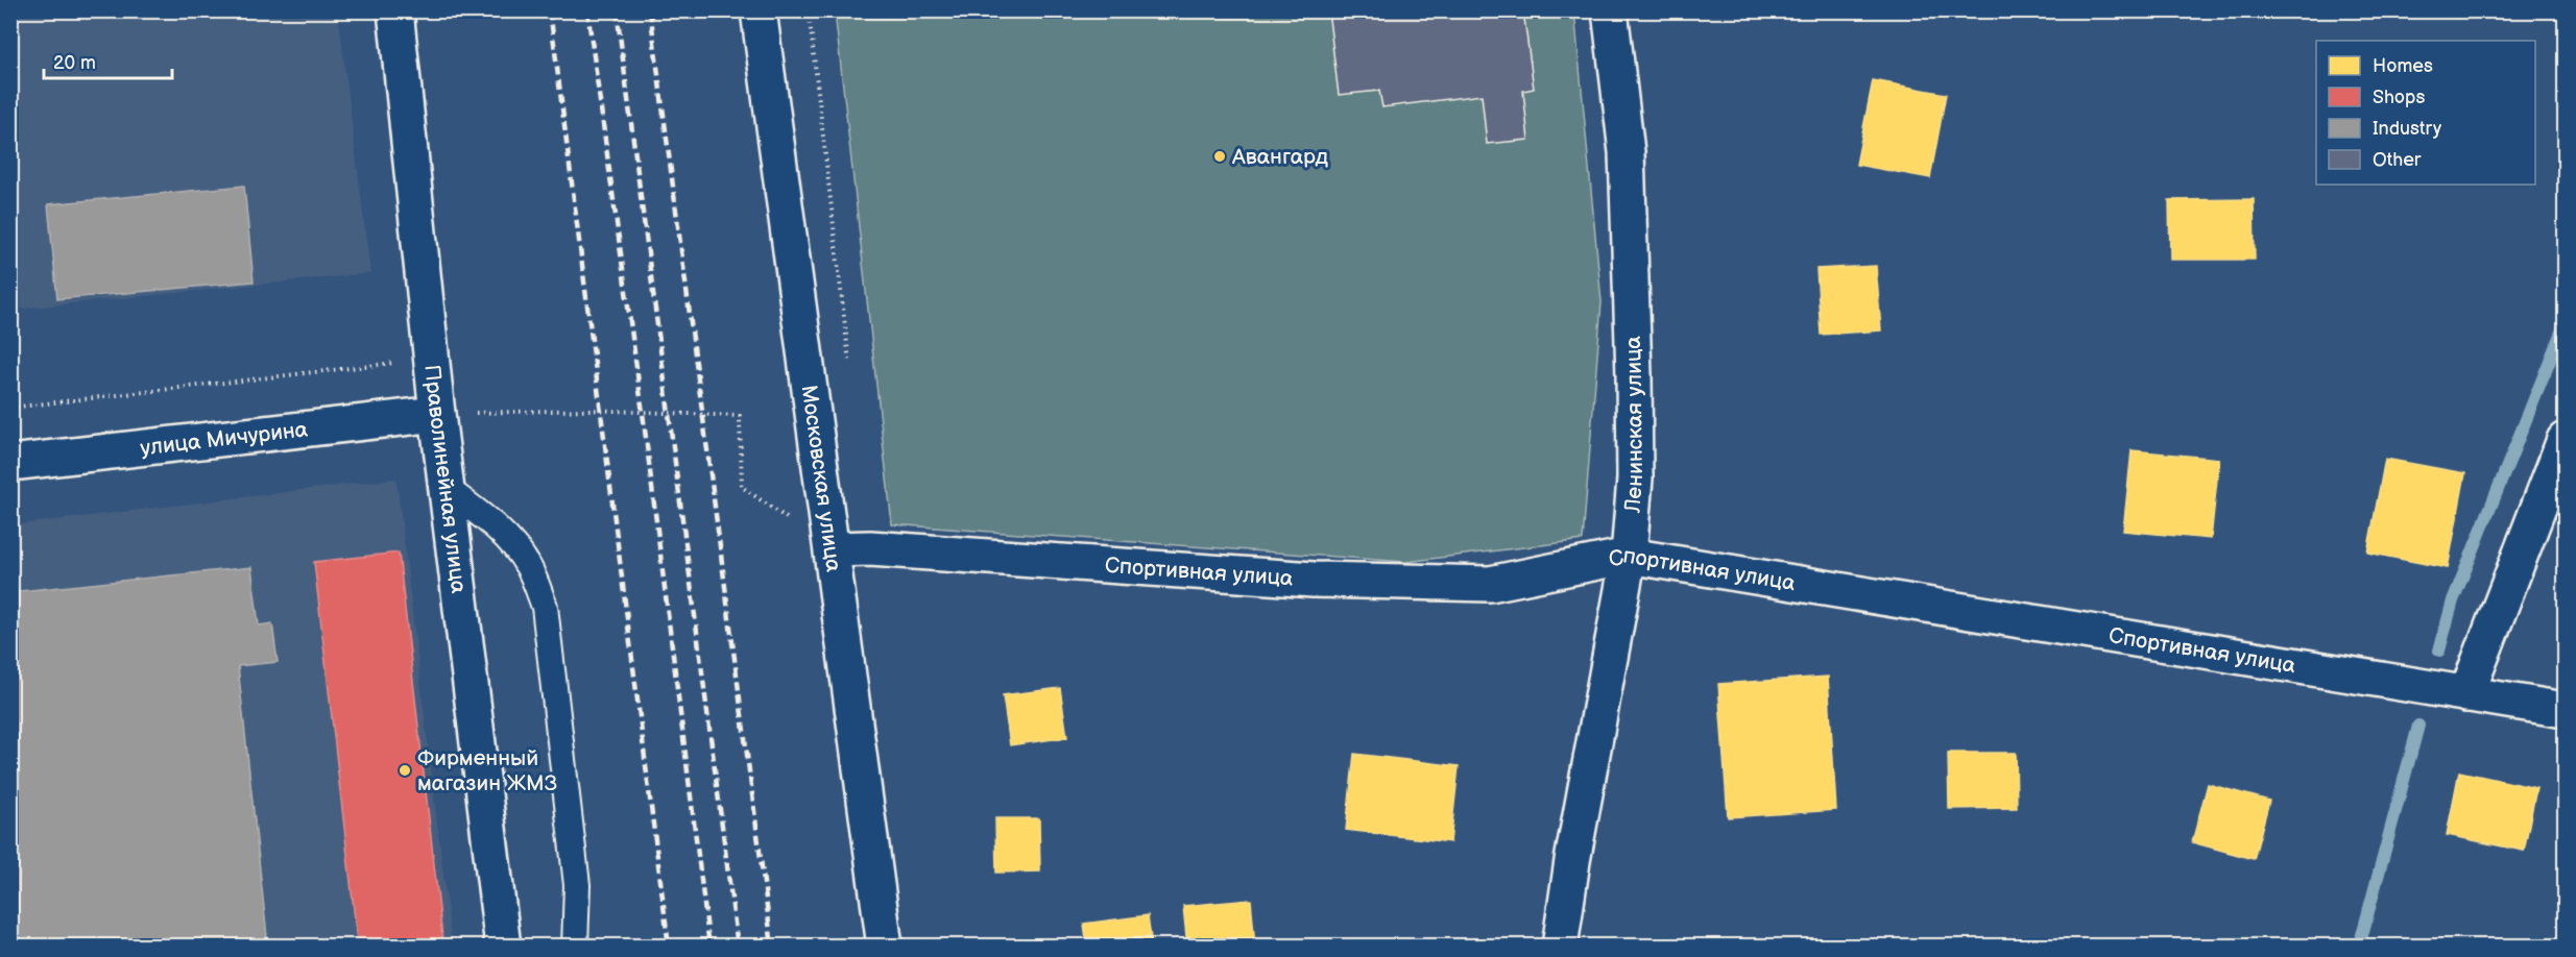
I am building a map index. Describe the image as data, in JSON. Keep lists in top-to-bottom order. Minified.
{"streets":{"street":["Ленинская улица","улица Мичурина","Праволинейная улица","Московская улица","Спортивная улица"]},"crossings":[["Ленинская улица","Спортивная улица"],["улица Мичурина","Праволинейная улица"],["Московская улица","Спортивная улица"]],"places":["Авангард","Фирменный магазин ЖМЗ"],"legend":["Homes","Shops","Industry","Other"],"scale_bar":"20 m"}
